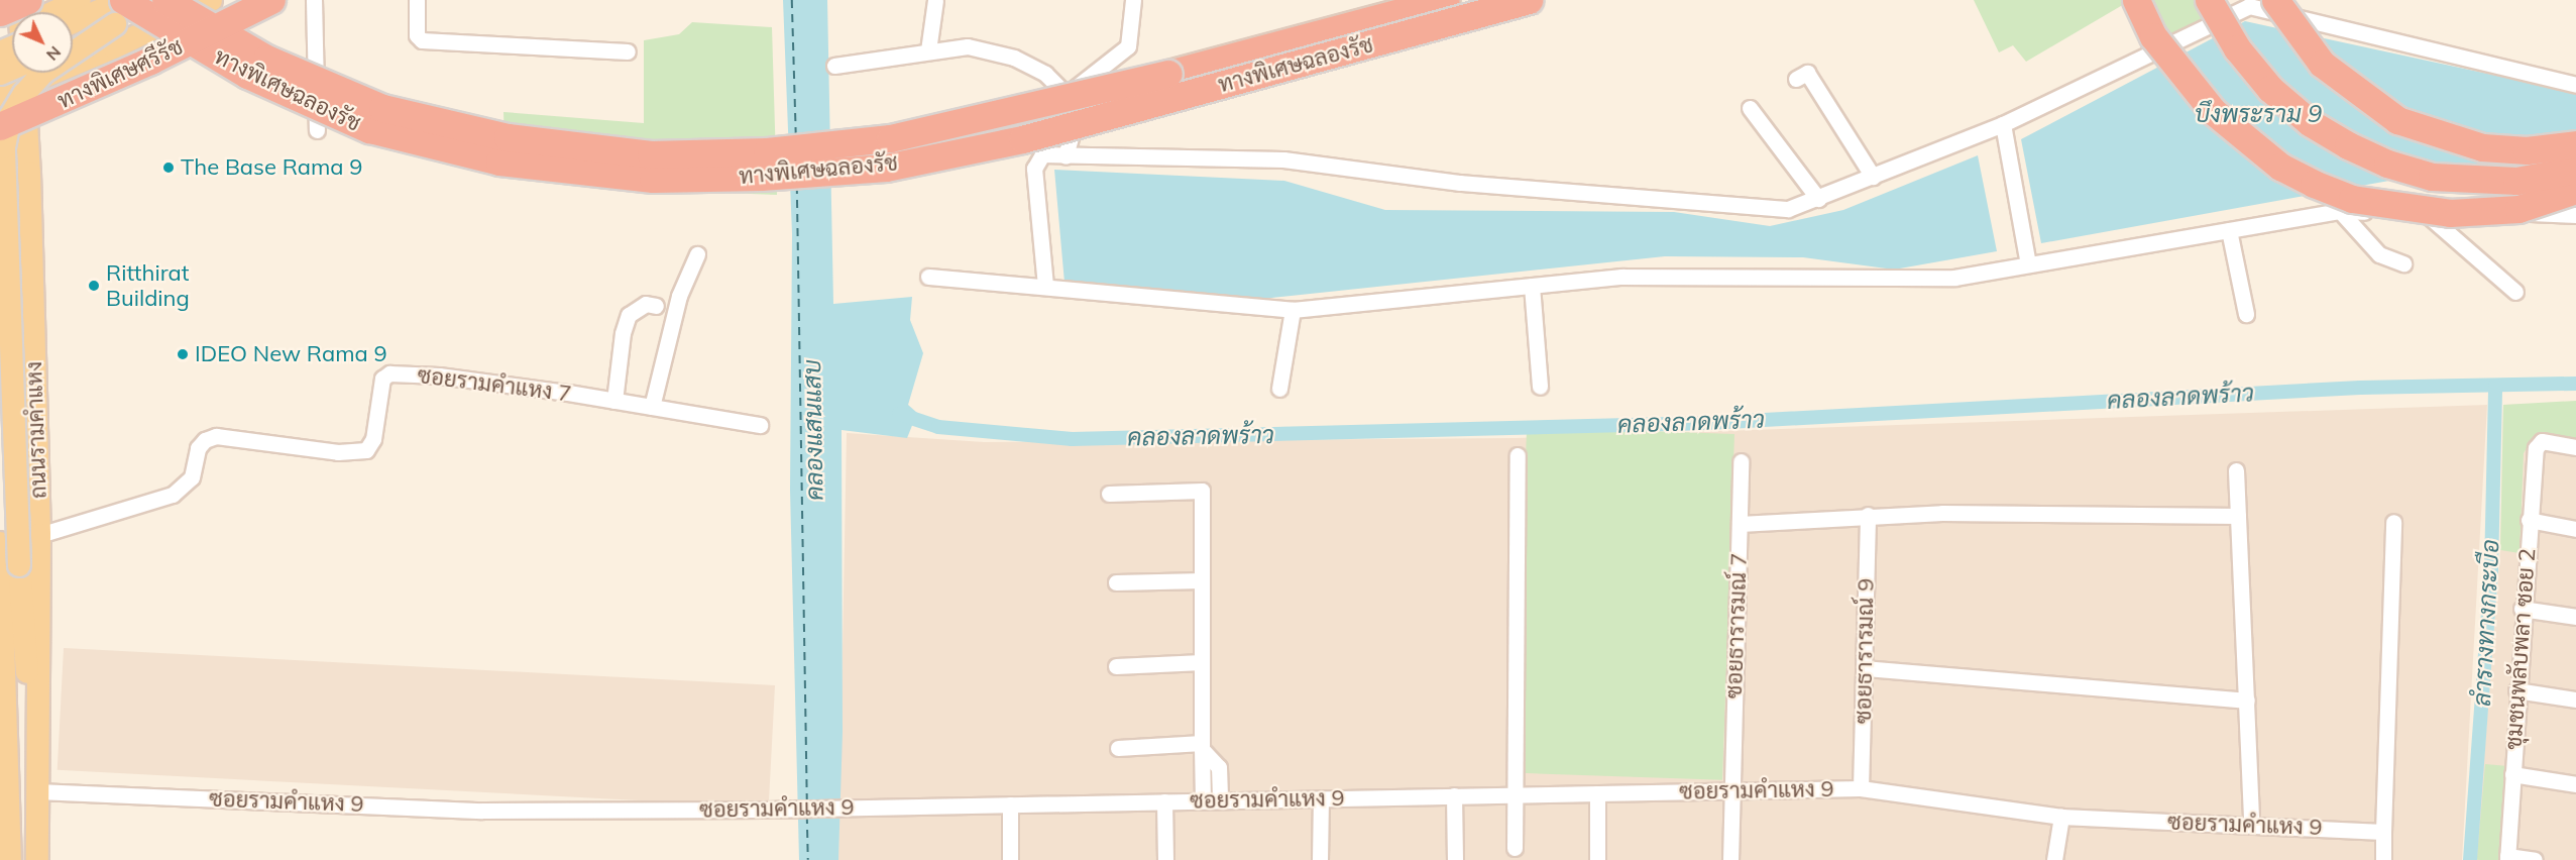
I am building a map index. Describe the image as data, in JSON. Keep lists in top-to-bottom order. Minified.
{"streets":{"highway":["ทางพิเศษฉลองรัช","ทางพิเศษศรีรัช"],"main road":["ถนนรามคำแหง"],"street":["ซอยรามคำแหง 7","ซอยธารารมณ์ 7","ชุมชนพลับพลา ซอย 2","ซอยธารารมณ์ 9","ซอยรามคำแหง 9"]},"crossings":[["ซอยรามคำแหง 7","ถนนรามคำแหง"],["ถนนรามคำแหง","ซอยรามคำแหง 9"],["ซอยธารารมณ์ 7","ซอยรามคำแหง 9"],["ซอยธารารมณ์ 9","ซอยรามคำแหง 9"]],"water":["บึงพระราม 9","คลองลาดพร้าว","คลองแสนแสบ","ลำรางทางกระบือ"],"places":["The Base Rama 9","Ritthirat Building","IDEO New Rama 9"],"north":"bottom right"}
